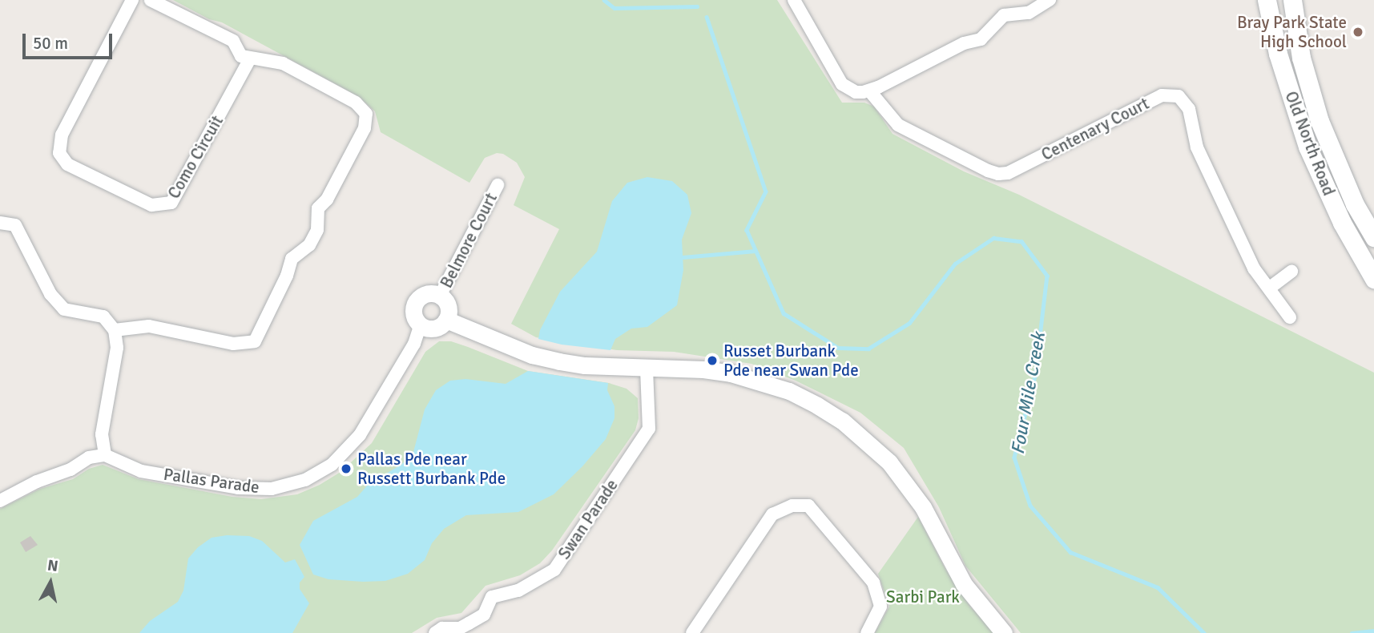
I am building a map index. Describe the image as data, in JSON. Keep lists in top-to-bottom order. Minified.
{"streets":{"main road":["Old North Road"],"street":["Centenary Court","Como Circuit","Belmore Court","Pallas Parade","Swan Parade"]},"crossings":[["Belmore Court","Pallas Parade"]],"water":["Four Mile Creek"],"parks":["Sarbi Park"],"places":["Bray Park State High School","Russet Burbank Pde near Swan Pde","Pallas Pde near Russett Burbank Pde"],"scale_bar":"50 m","north":"top"}
